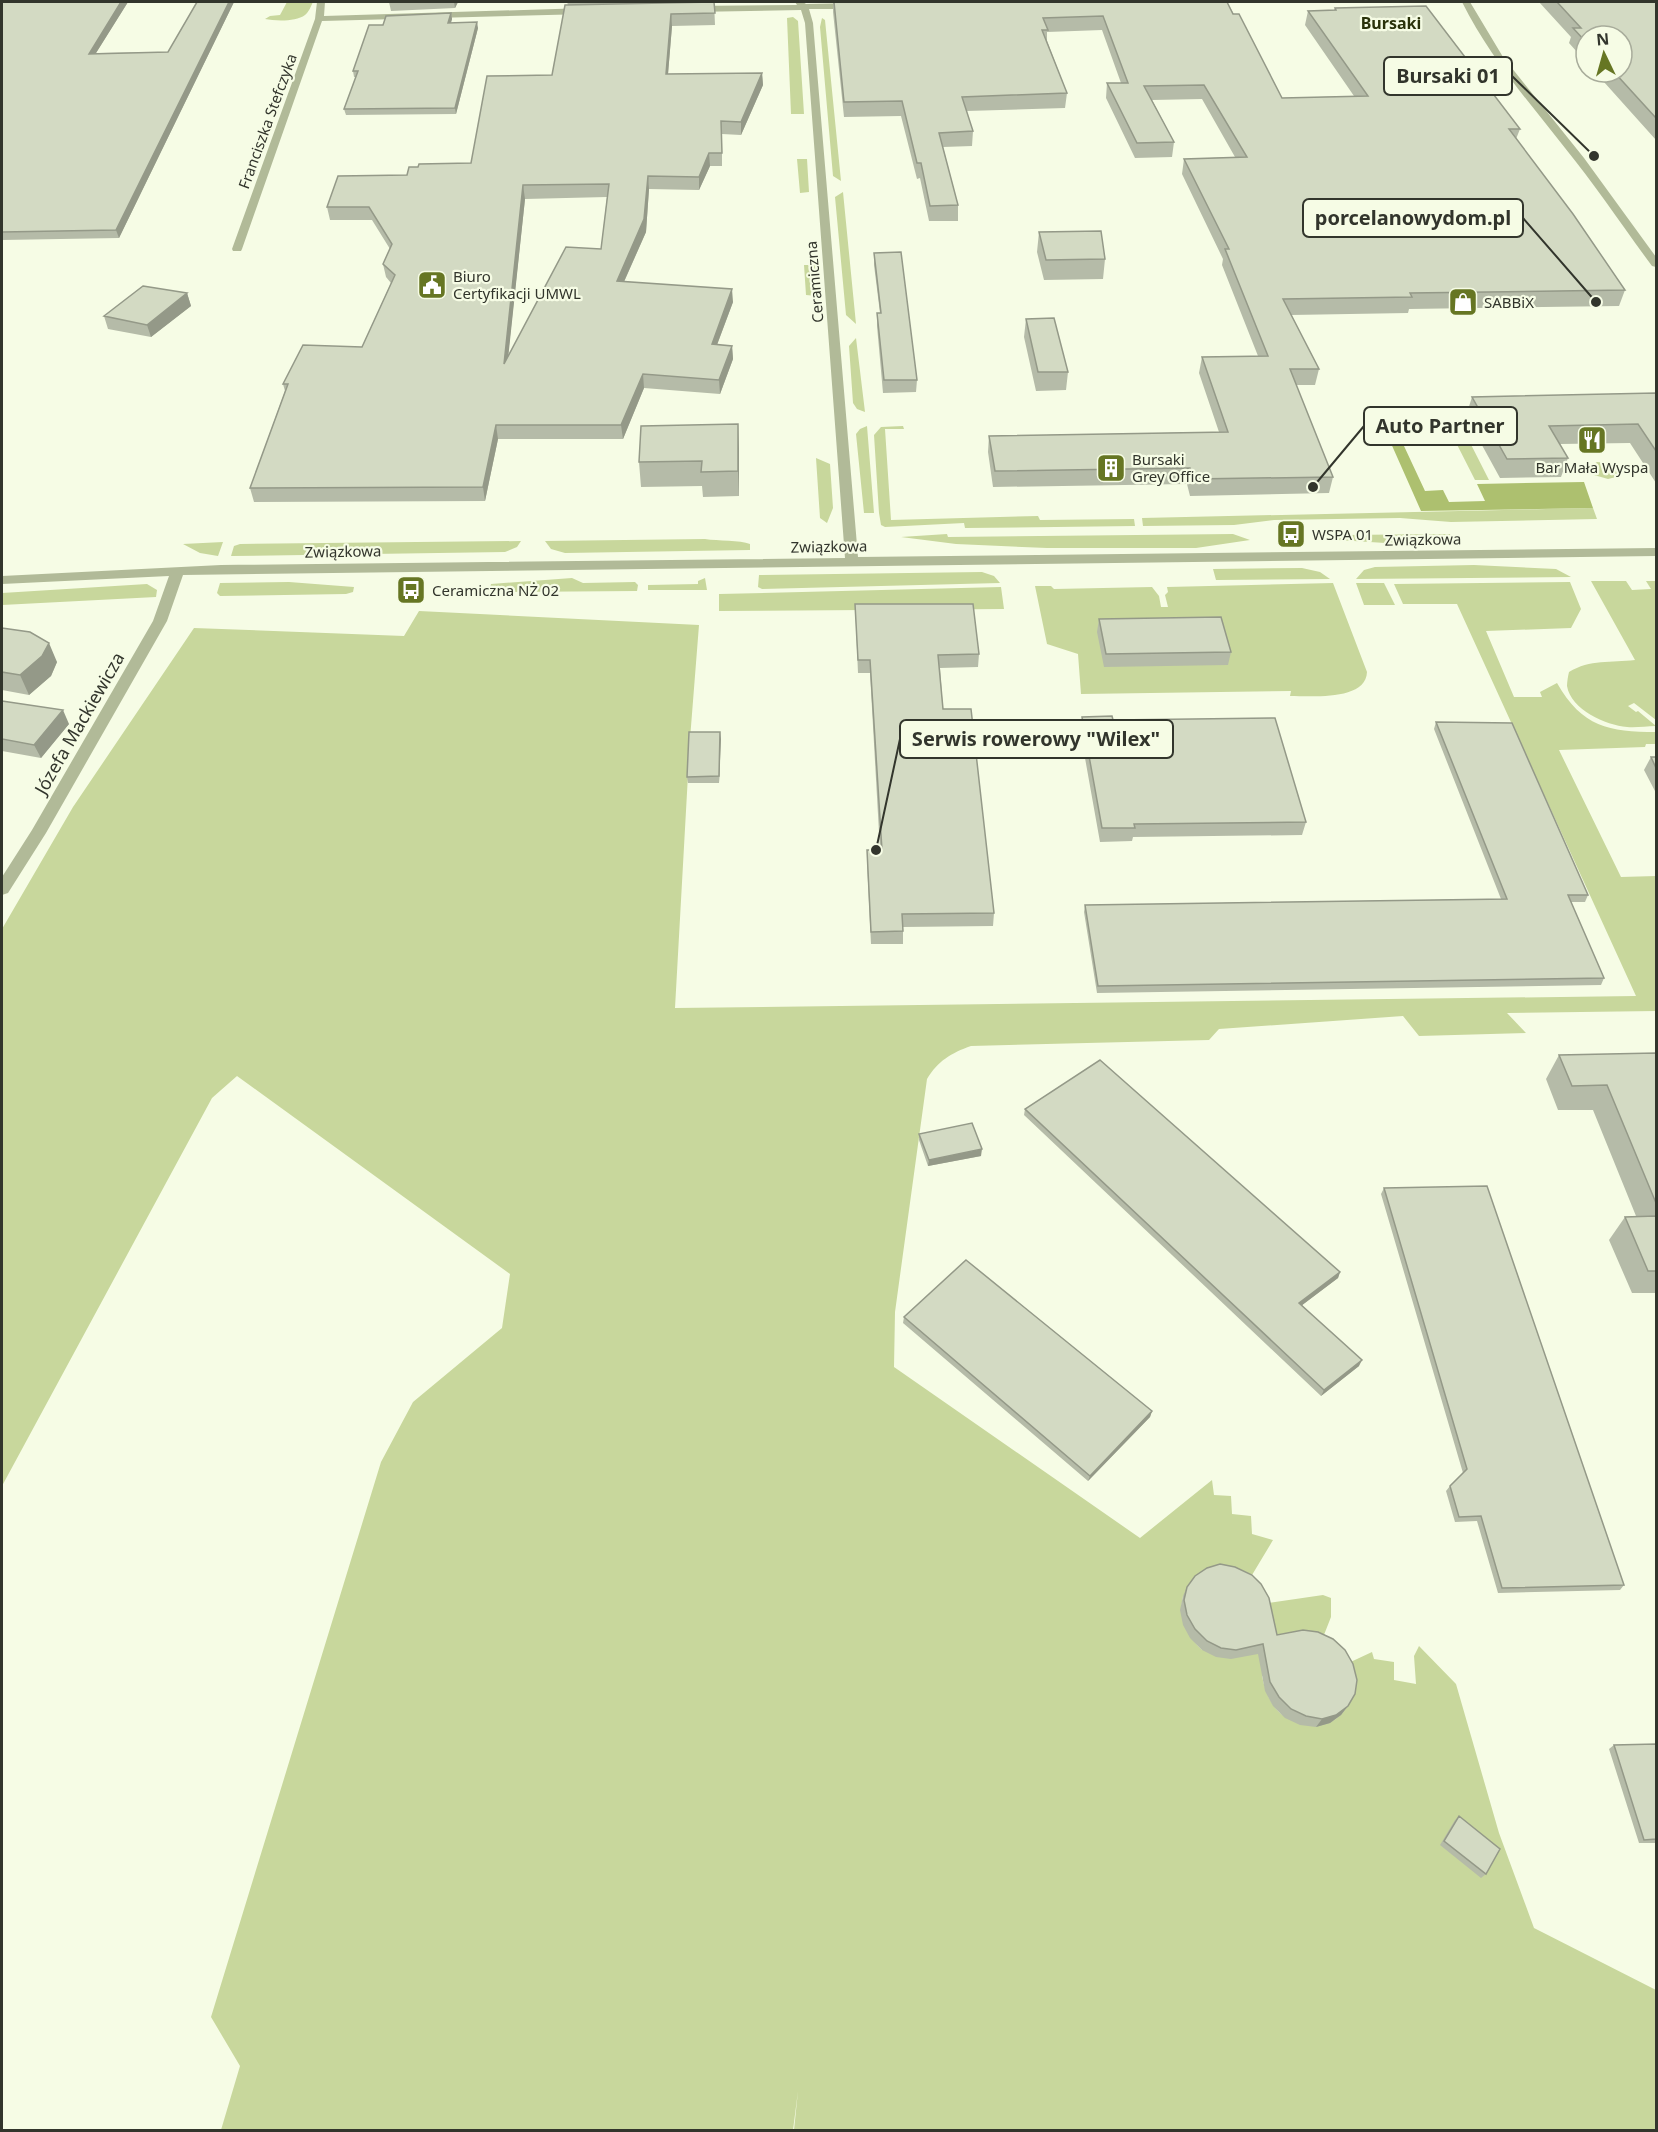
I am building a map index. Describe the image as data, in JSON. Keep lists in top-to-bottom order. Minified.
{"streets":{"street":["Franciszka Stefczyka","Ceramiczna","Związkowa","Józefa Mackiewicza"]},"crossings":[["Ceramiczna","Związkowa"],["Związkowa","Józefa Mackiewicza"]],"districts":["Bursaki"],"places":{"other":["Bursaki 01","porcelanowydom.pl","Auto Partner","Serwis rowerowy \"Wilex\""],"public building":["Biuro Certyfikacji UMWL"],"shop":["SABBiX"],"restaurant":["Bar Mała Wyspa"],"building":["Bursaki Grey Office"],"bus stop":["WSPA 01","Ceramiczna NŻ 02"]},"north":"top"}
